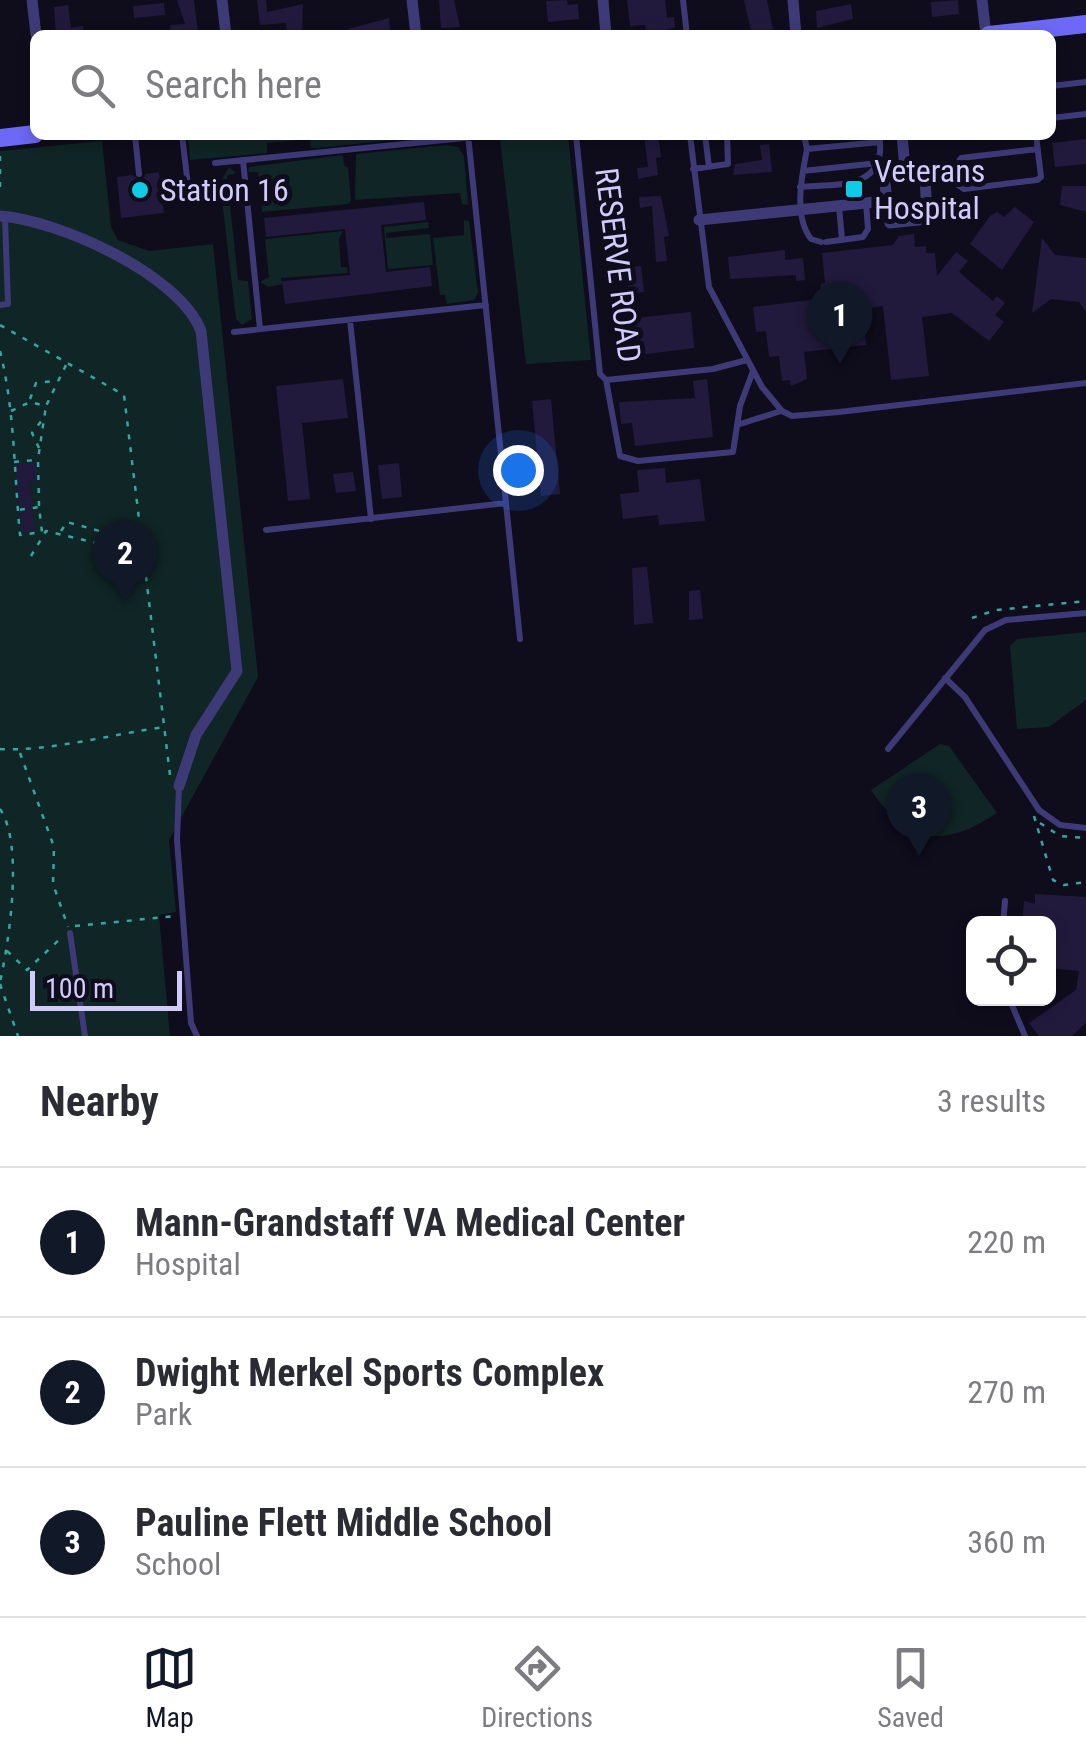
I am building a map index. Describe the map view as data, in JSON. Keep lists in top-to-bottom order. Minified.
{"streets":{"lane":["RESERVE ROAD"]},"places":{"transit":["Veterans Hospital"],"other":["Station 16"]},"scale_bar":"100 m","page":{"search":"Search here","pins":["1","2","3"],"scale":"100 m","heading":["Nearby","3 results"],"list":[{"mark":"1","name":"Mann-Grandstaff VA Medical Center","note":"Hospital","value":"220 m"},{"mark":"2","name":"Dwight Merkel Sports Complex","note":"Park","value":"270 m"},{"mark":"3","name":"Pauline Flett Middle School","note":"School","value":"360 m"}],"nav":["Map","Directions","Saved"]}}
